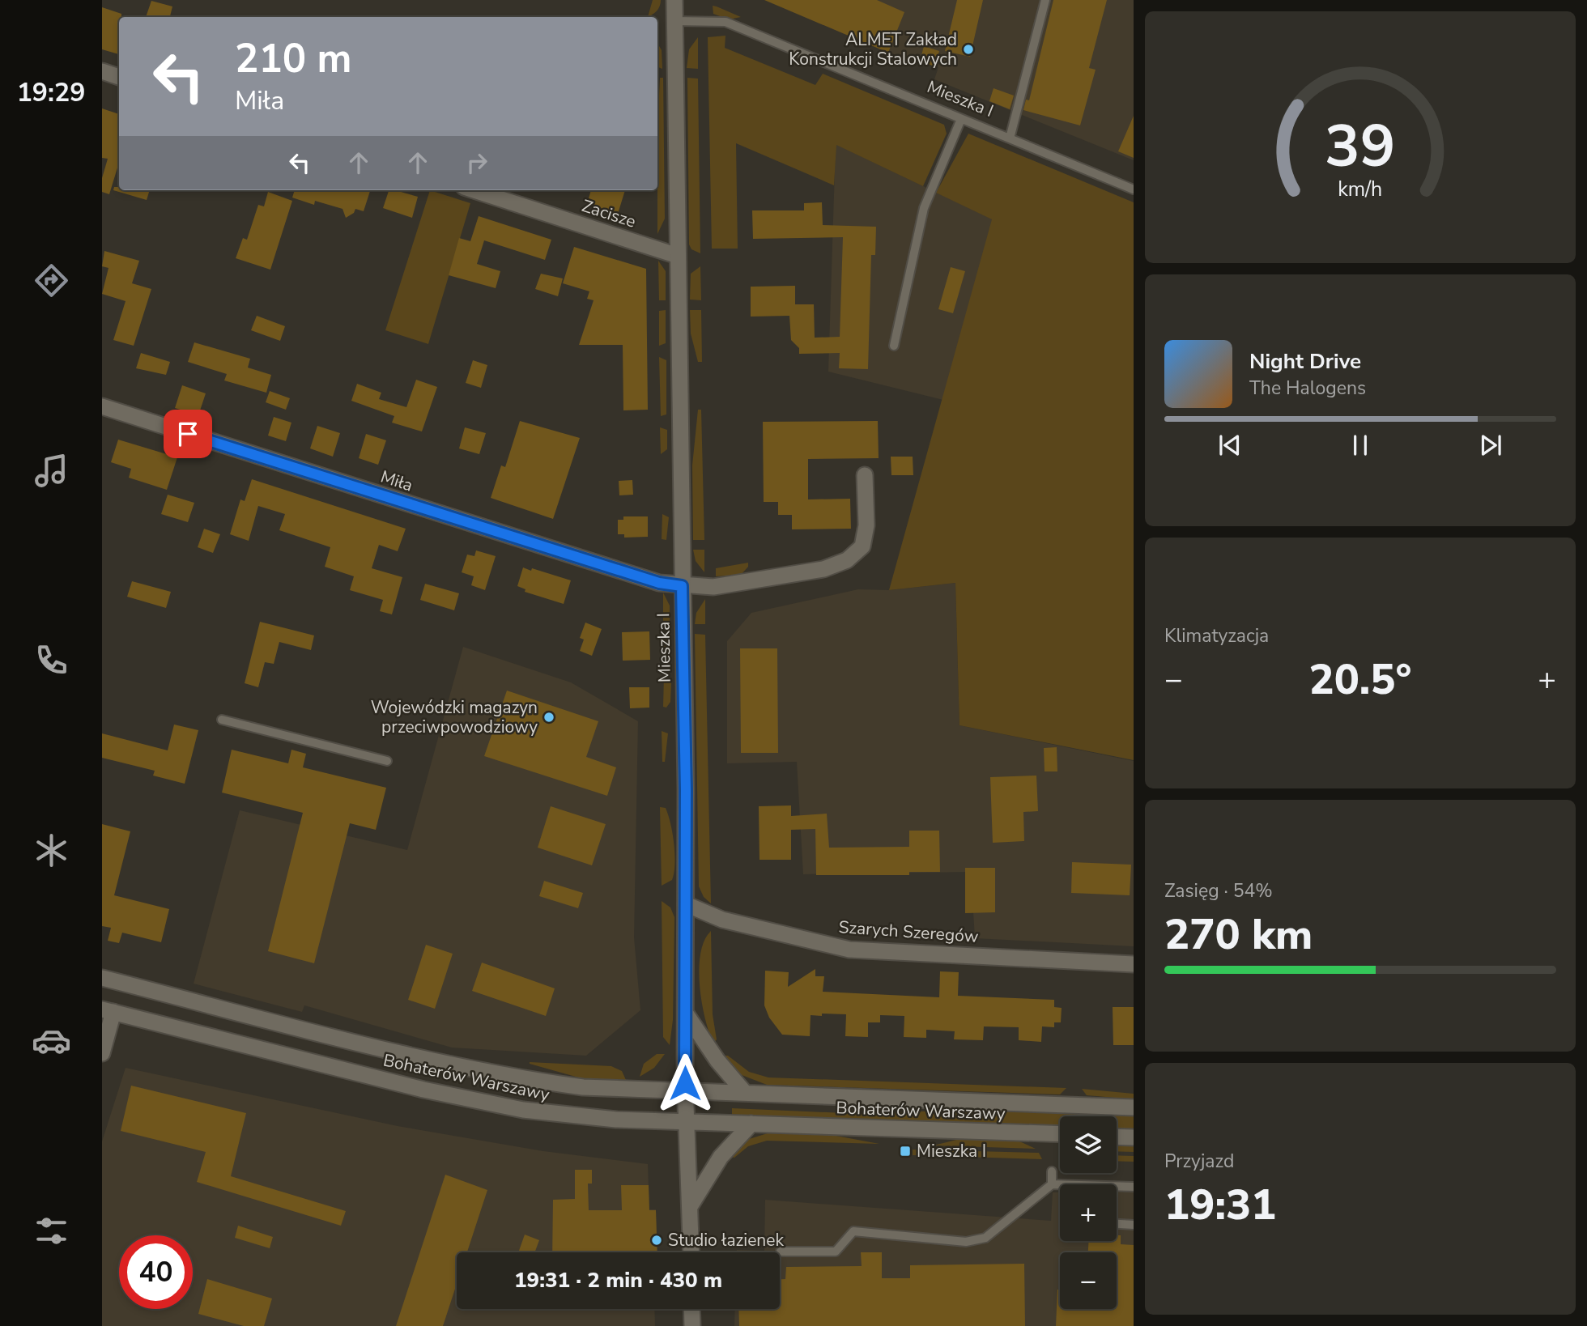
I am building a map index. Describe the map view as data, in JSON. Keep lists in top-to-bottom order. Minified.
{"streets":{"street":["Mieszka I","Zacisze","Miła","Szarych Szeregów","Bohaterów Warszawy"]},"crossings":[["Mieszka I","Zacisze"],["Mieszka I","Miła"],["Mieszka I","Szarych Szeregów"],["Mieszka I","Bohaterów Warszawy"]],"places":{"other":["ALMET Zakład Konstrukcji Stalowych","Wojewódzki magazyn przeciwpowodziowy","Studio łazienek"],"transit":["Mieszka I"]},"page":{"tabs":"19:29","turn":["210 m","Miła"],"song":["Night Drive","The Halogens"],"tile":["Klimatyzacja",["Zasięg · 54%","270 km"],["Przyjazd","19:31"]],"heat":["−","20.5°","+"],"map_buttons":["+","−"],"limit":"40","trip":"19:31 · 2 min · 430 m","gauge":["39","km/h"]}}
